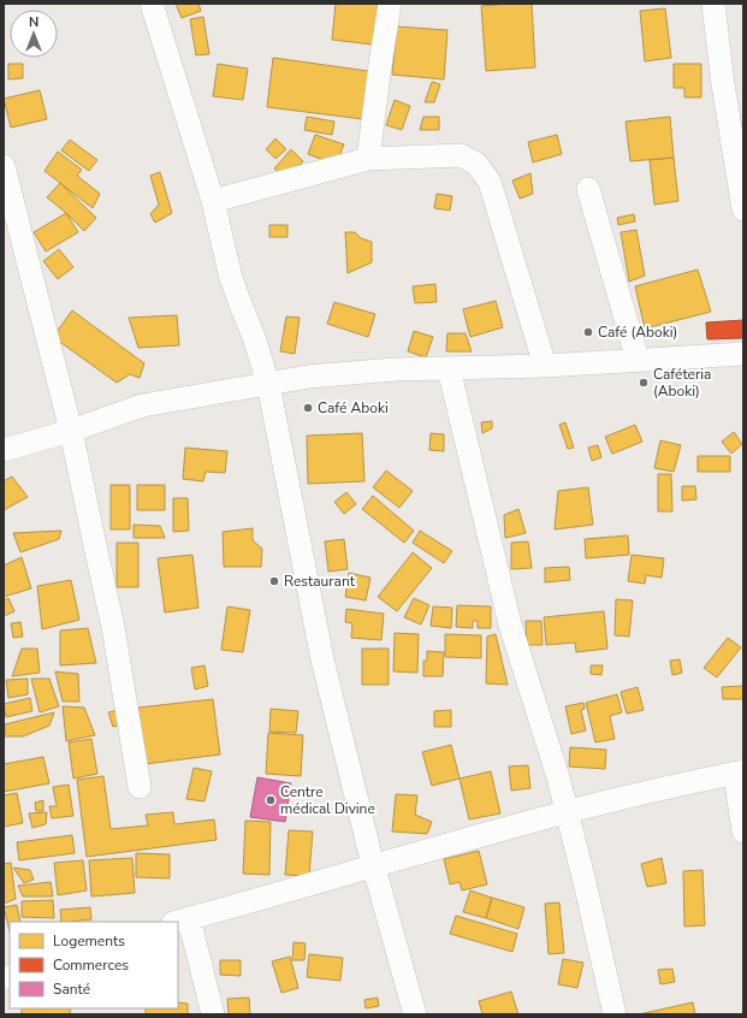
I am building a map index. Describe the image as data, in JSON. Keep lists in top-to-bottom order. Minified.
{"places":["Café (Aboki)","Caféteria (Aboki)","Café Aboki","Restaurant","Centre médical Divine"],"legend":["Logements","Commerces","Santé"],"north":"top"}
